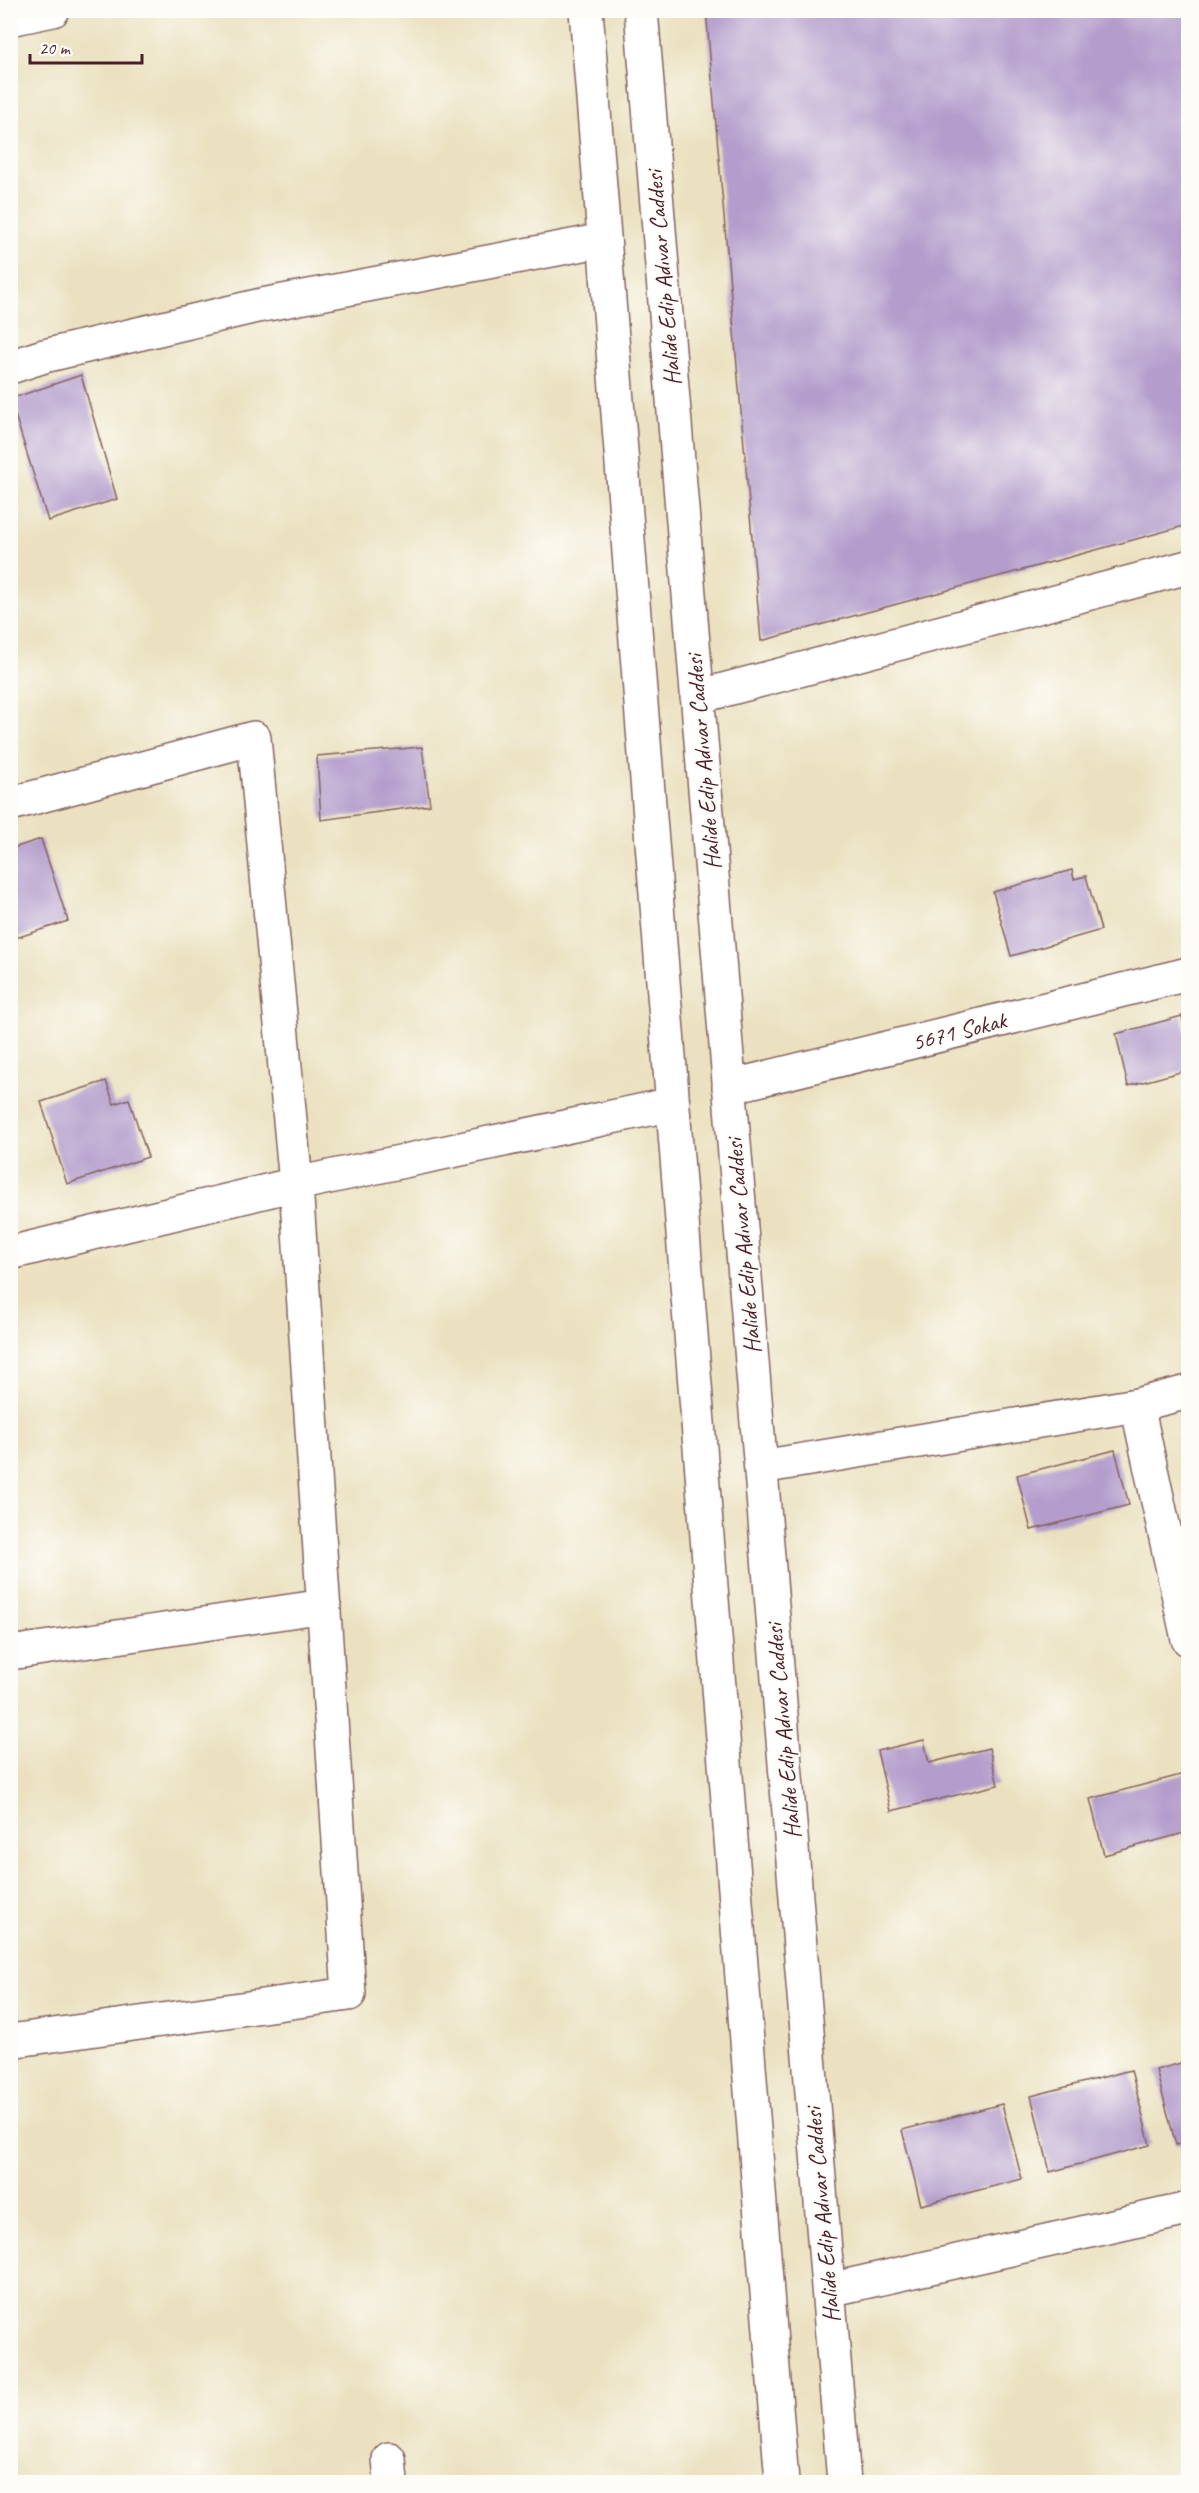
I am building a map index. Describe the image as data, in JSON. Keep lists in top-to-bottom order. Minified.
{"streets":{"street":["Halide Edip Adıvar Caddesi","5671 Sokak"]},"crossings":[["Halide Edip Adıvar Caddesi","5671 Sokak"]],"scale_bar":"20 m"}
